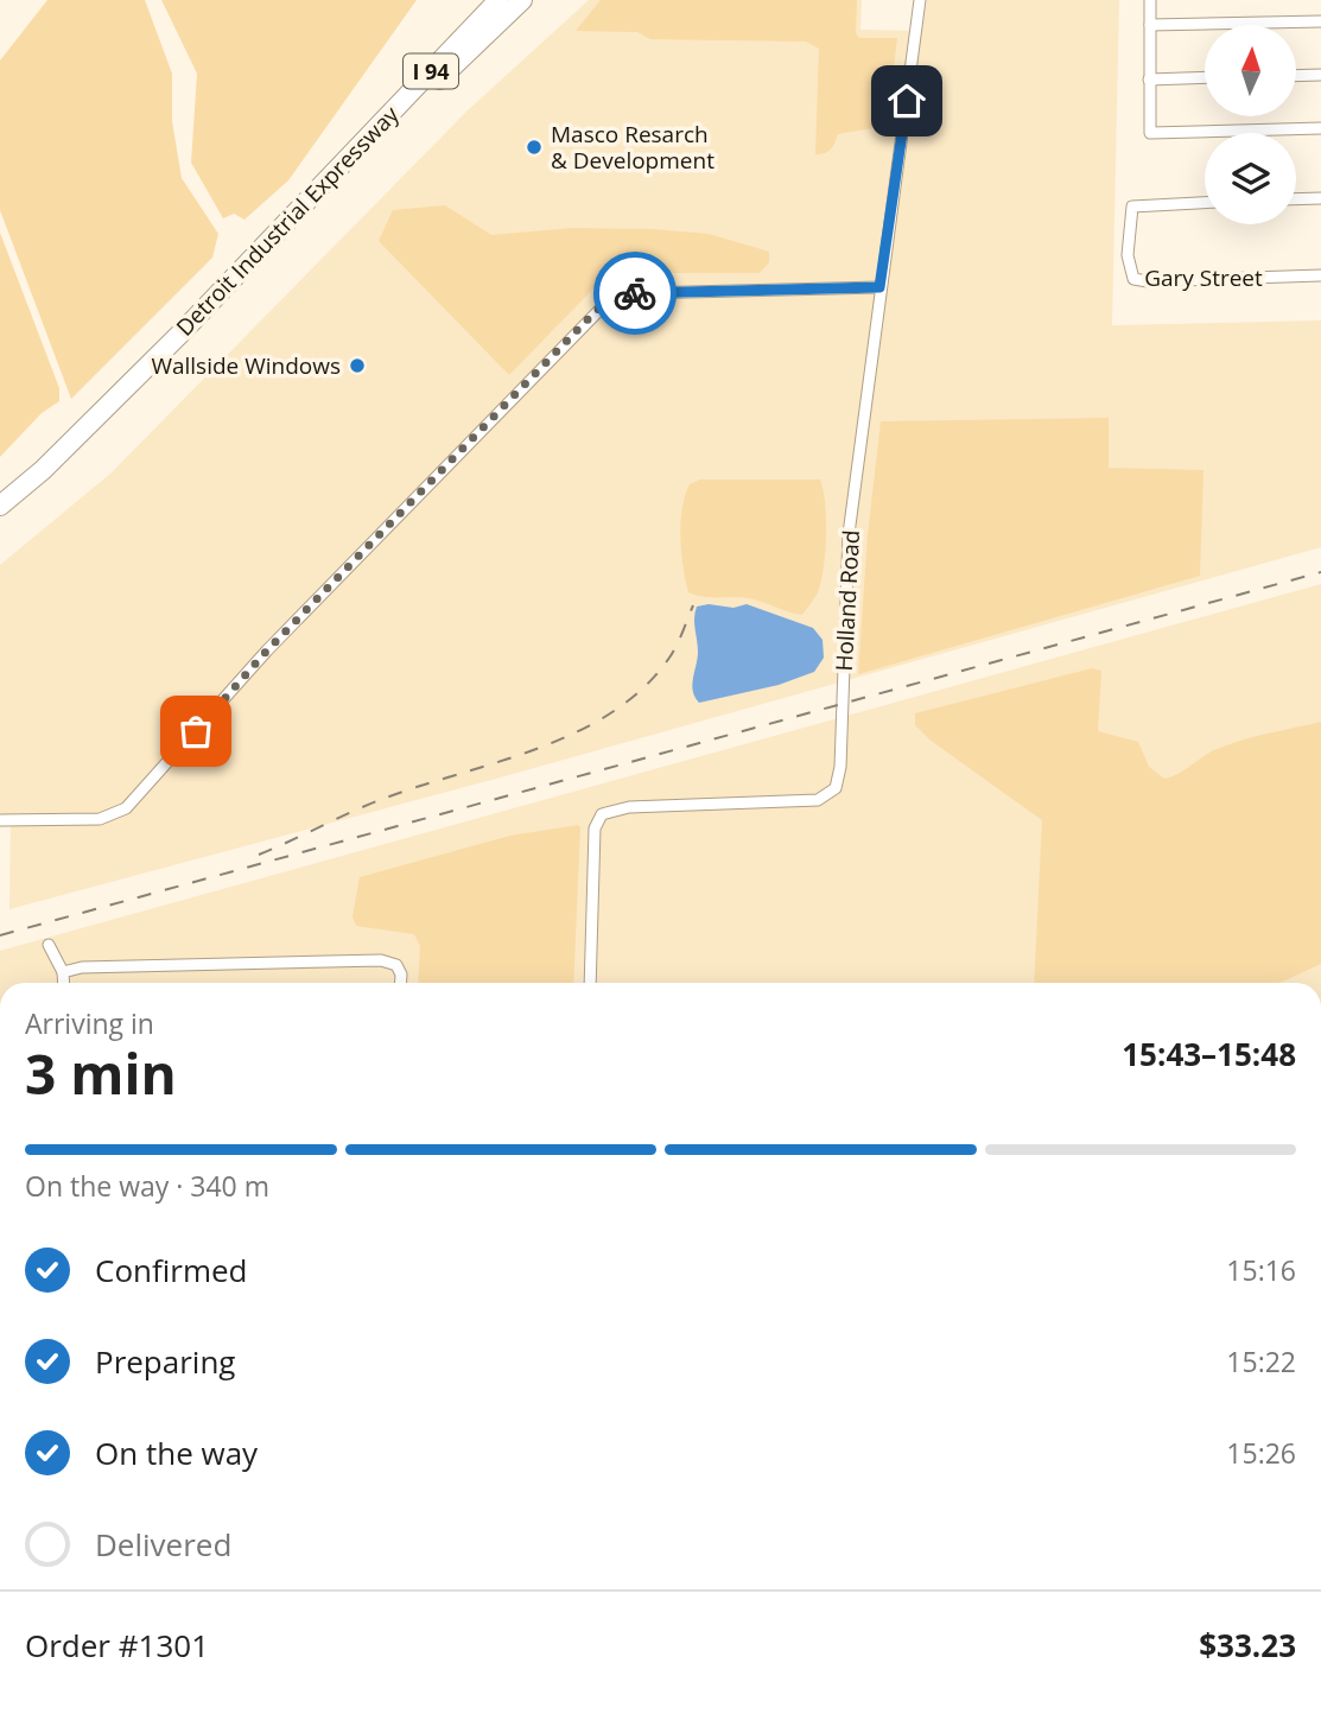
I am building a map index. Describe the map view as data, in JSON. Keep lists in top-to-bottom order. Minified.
{"streets":{"highway":["I 94","Detroit Industrial Expressway"],"street":["Gary Street","Holland Road"]},"places":["Masco Resarch & Development","Wallside Windows"],"north":"top","page":{"heading":["3 min","Arriving in","15:43–15:48"],"panel":["Order #1301","$33.23"],"bar":"On the way · 340 m","list":[["Confirmed","15:16"],["Preparing","15:22"],["On the way","15:26"],"Delivered"]}}
